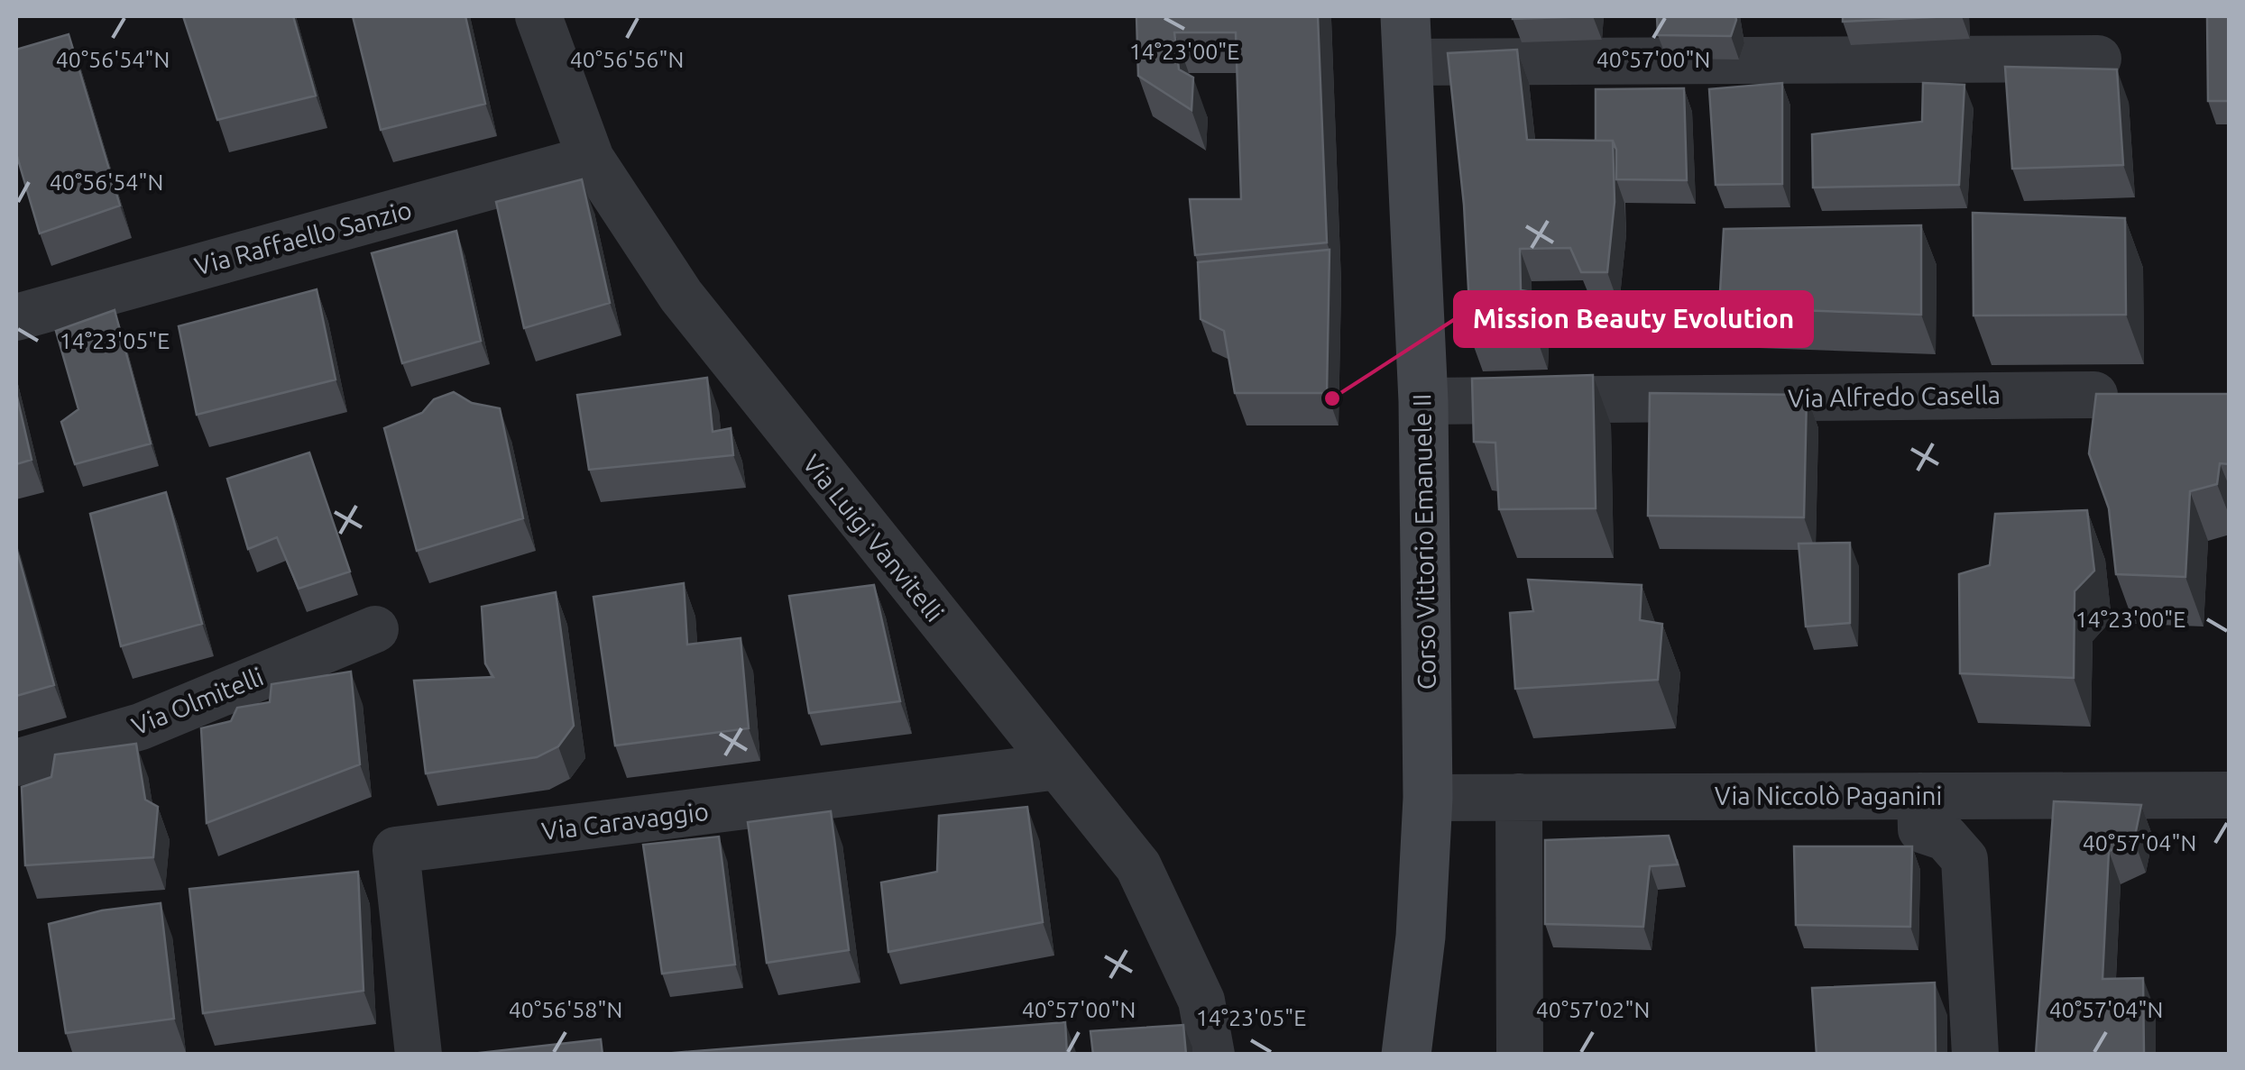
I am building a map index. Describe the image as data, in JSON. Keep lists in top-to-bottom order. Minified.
{"streets":{"main road":["Corso Vittorio Emanuele II"],"street":["Via Raffaello Sanzio","Via Alfredo Casella","Via Luigi Vanvitelli","Via Olmitelli","Via Niccolò Paganini","Via Caravaggio"]},"crossings":[["Via Raffaello Sanzio","Via Luigi Vanvitelli"],["Via Alfredo Casella","Corso Vittorio Emanuele II"],["Via Luigi Vanvitelli","Via Caravaggio"],["Corso Vittorio Emanuele II","Via Niccolò Paganini"]],"places":["Mission Beauty Evolution"],"coordinates":["14°23'00\"E","40°56'54\"N","40°56'56\"N","40°57'00\"N","14°23'05\"E","40°57'04\"N","40°56'58\"N","40°57'02\"N"]}
